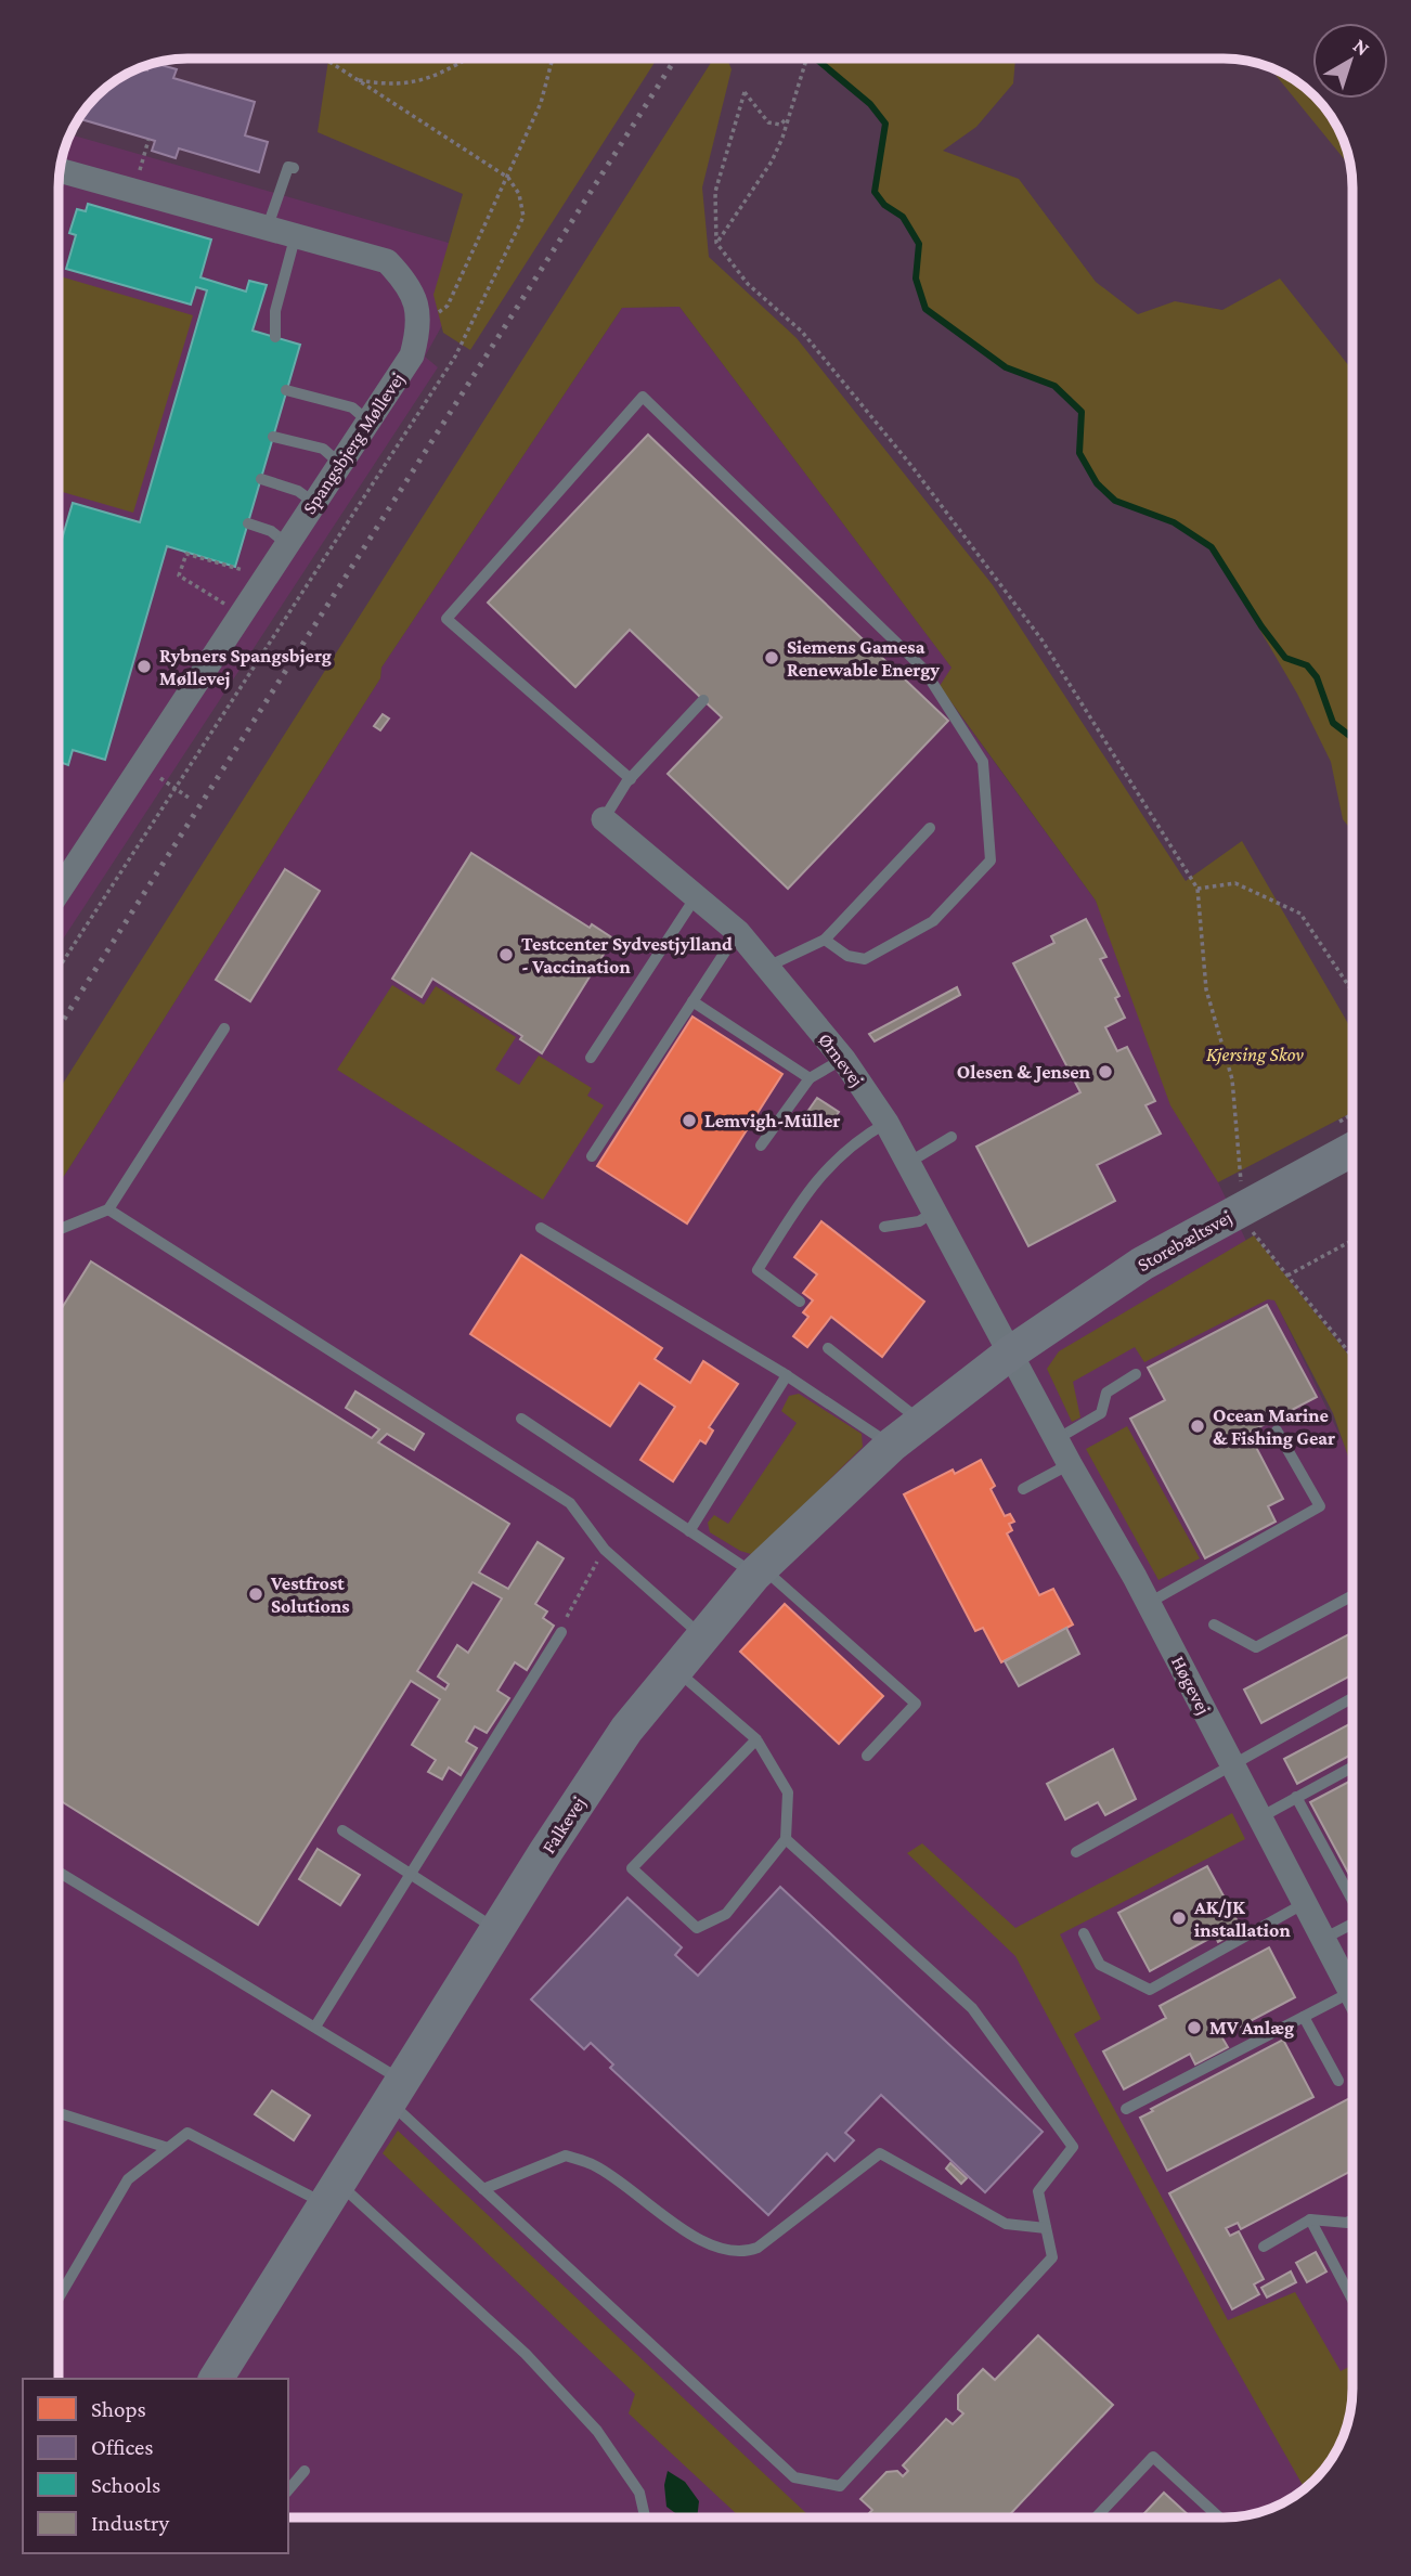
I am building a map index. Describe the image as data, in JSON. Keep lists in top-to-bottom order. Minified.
{"streets":{"street":["Spangsbjerg Møllevej","Ørnevej","Storebæltsvej","Høgevej","Falkevej"]},"crossings":[["Ørnevej","Storebæltsvej"],["Ørnevej","Høgevej"],["Ørnevej","Falkevej"],["Storebæltsvej","Høgevej"],["Storebæltsvej","Falkevej"],["Høgevej","Falkevej"]],"parks":["Kjersing Skov"],"places":["Siemens Gamesa Renewable Energy","Rybners Spangsbjerg Møllevej","Testcenter Sydvestjylland - Vaccination","Olesen & Jensen","Lemvigh-Müller","Ocean Marine & Fishing Gear","Vestfrost Solutions","AK/JK installation","MV Anlæg"],"legend":["Shops","Offices","Schools","Industry"],"north":"top right"}
